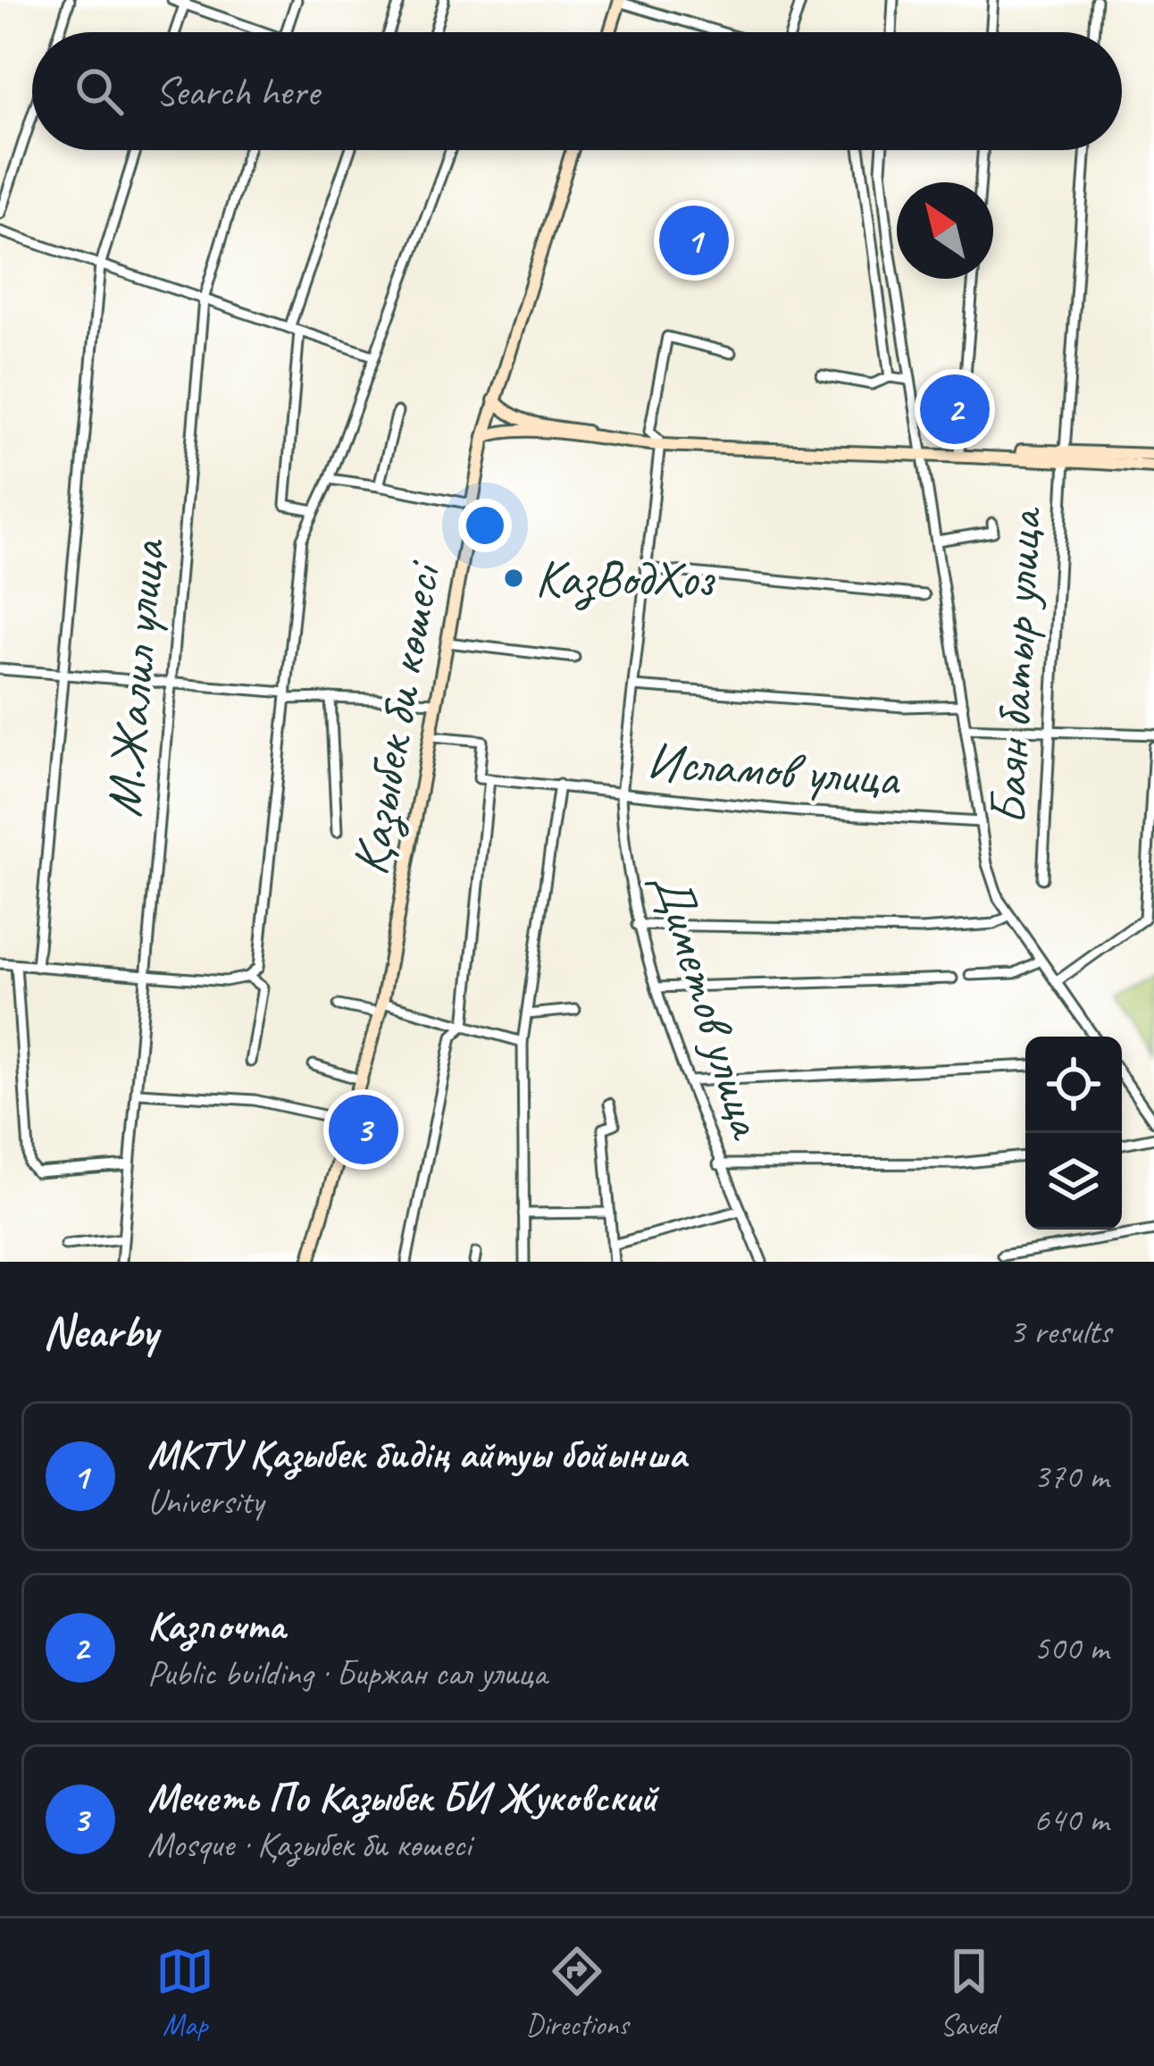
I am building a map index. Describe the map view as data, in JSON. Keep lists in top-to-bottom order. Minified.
{"streets":{"main road":["Қазыбек би көшесі"],"street":["Баян батыр улица","М.Жалил улица","Исламов улица","Диметов улица"]},"crossings":[["Исламов улица","Диметов улица"]],"places":["КазВодХоз"],"north":"top left","page":{"search":"Search here","pins":["1","2","3"],"heading":["Nearby","3 results"],"list":[{"mark":"1","name":"МКТУ Қазыбек бидің айтуы бойынша","note":"University","value":"370 m"},{"mark":"2","name":"Казпочта","note":"Public building · Биржан сал улица","value":"500 m"},{"mark":"3","name":"Мечеть По Казыбек БИ Жуковский","note":"Mosque · Қазыбек би көшесі","value":"640 m"}],"nav":["Map","Directions","Saved"]}}
